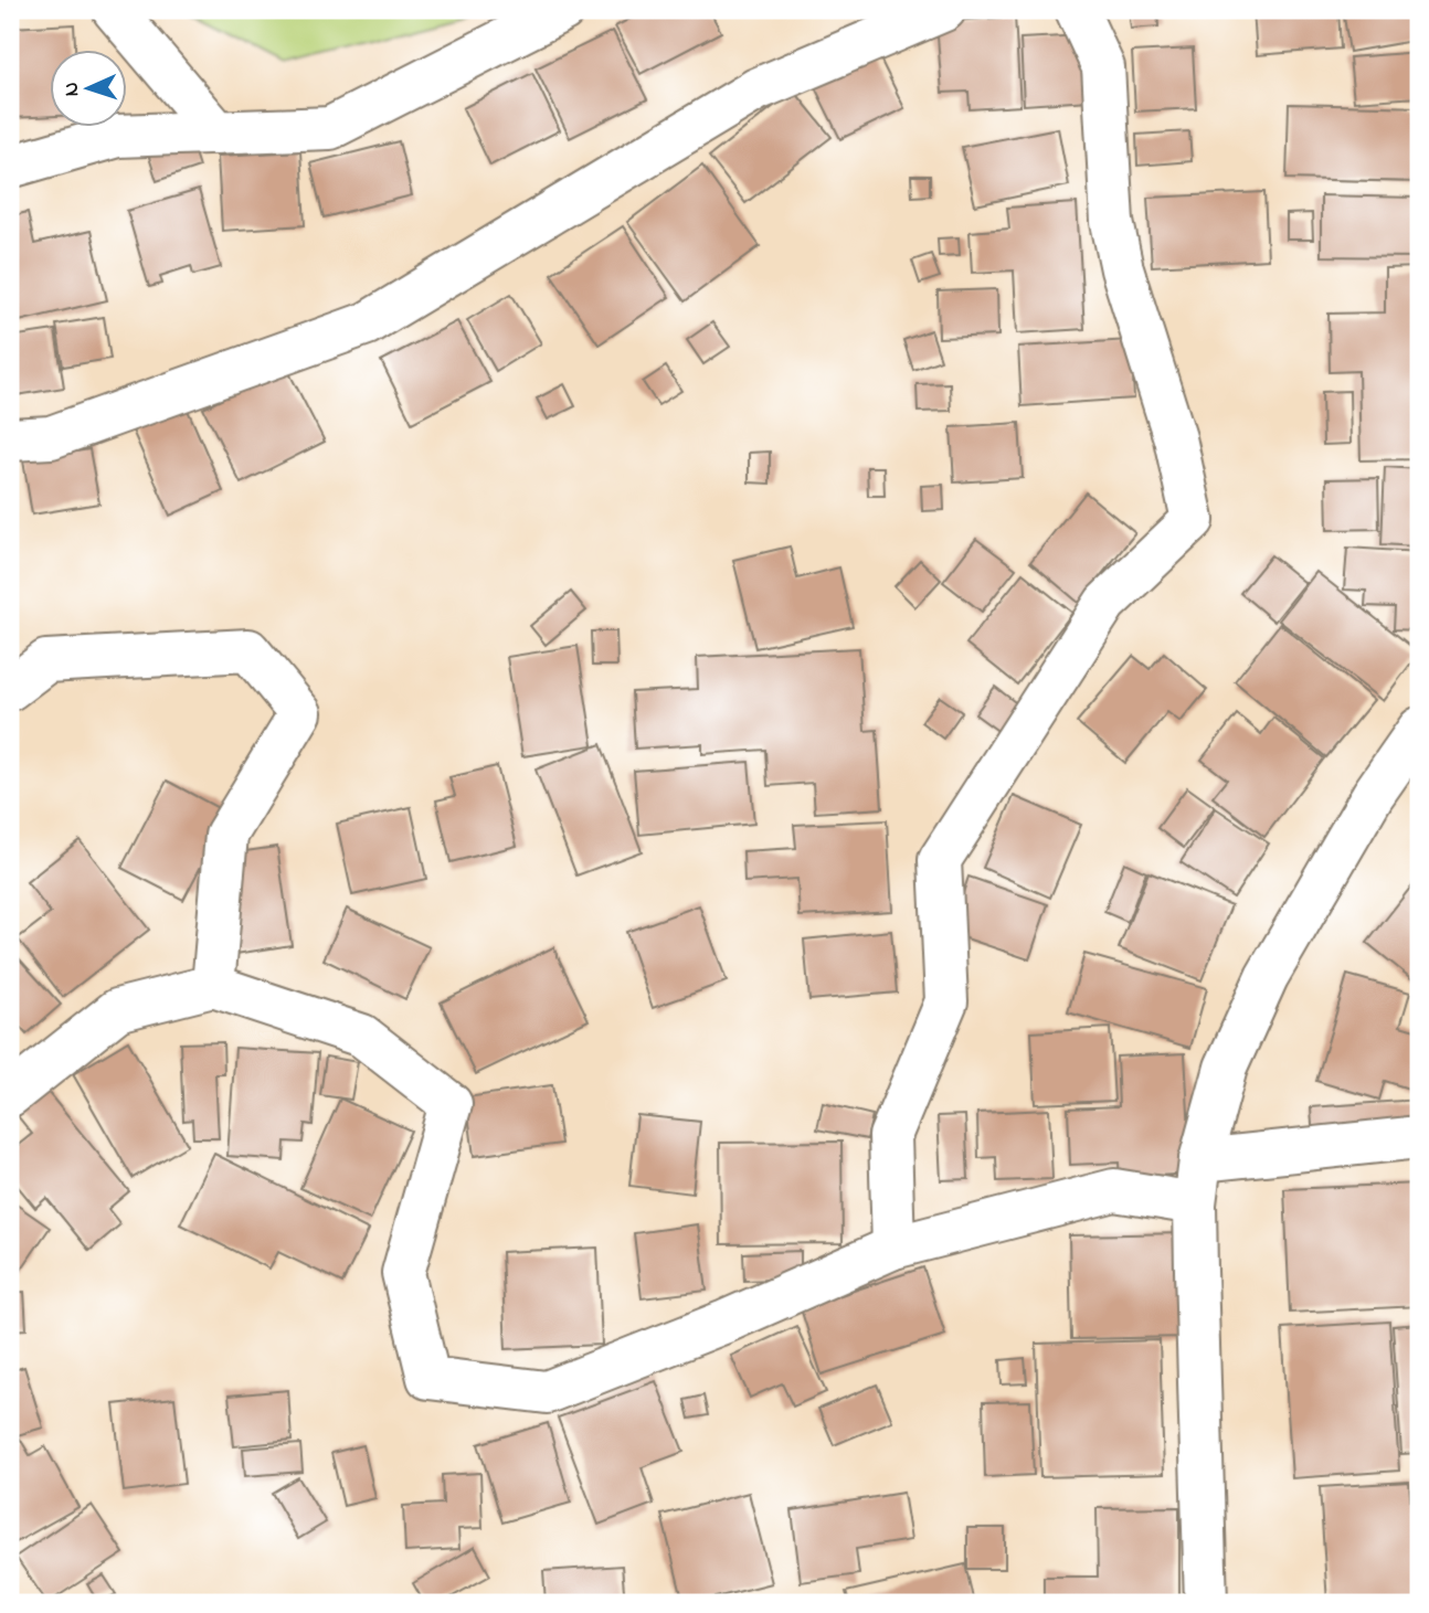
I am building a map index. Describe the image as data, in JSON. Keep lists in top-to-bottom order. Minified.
{"north":"left"}
